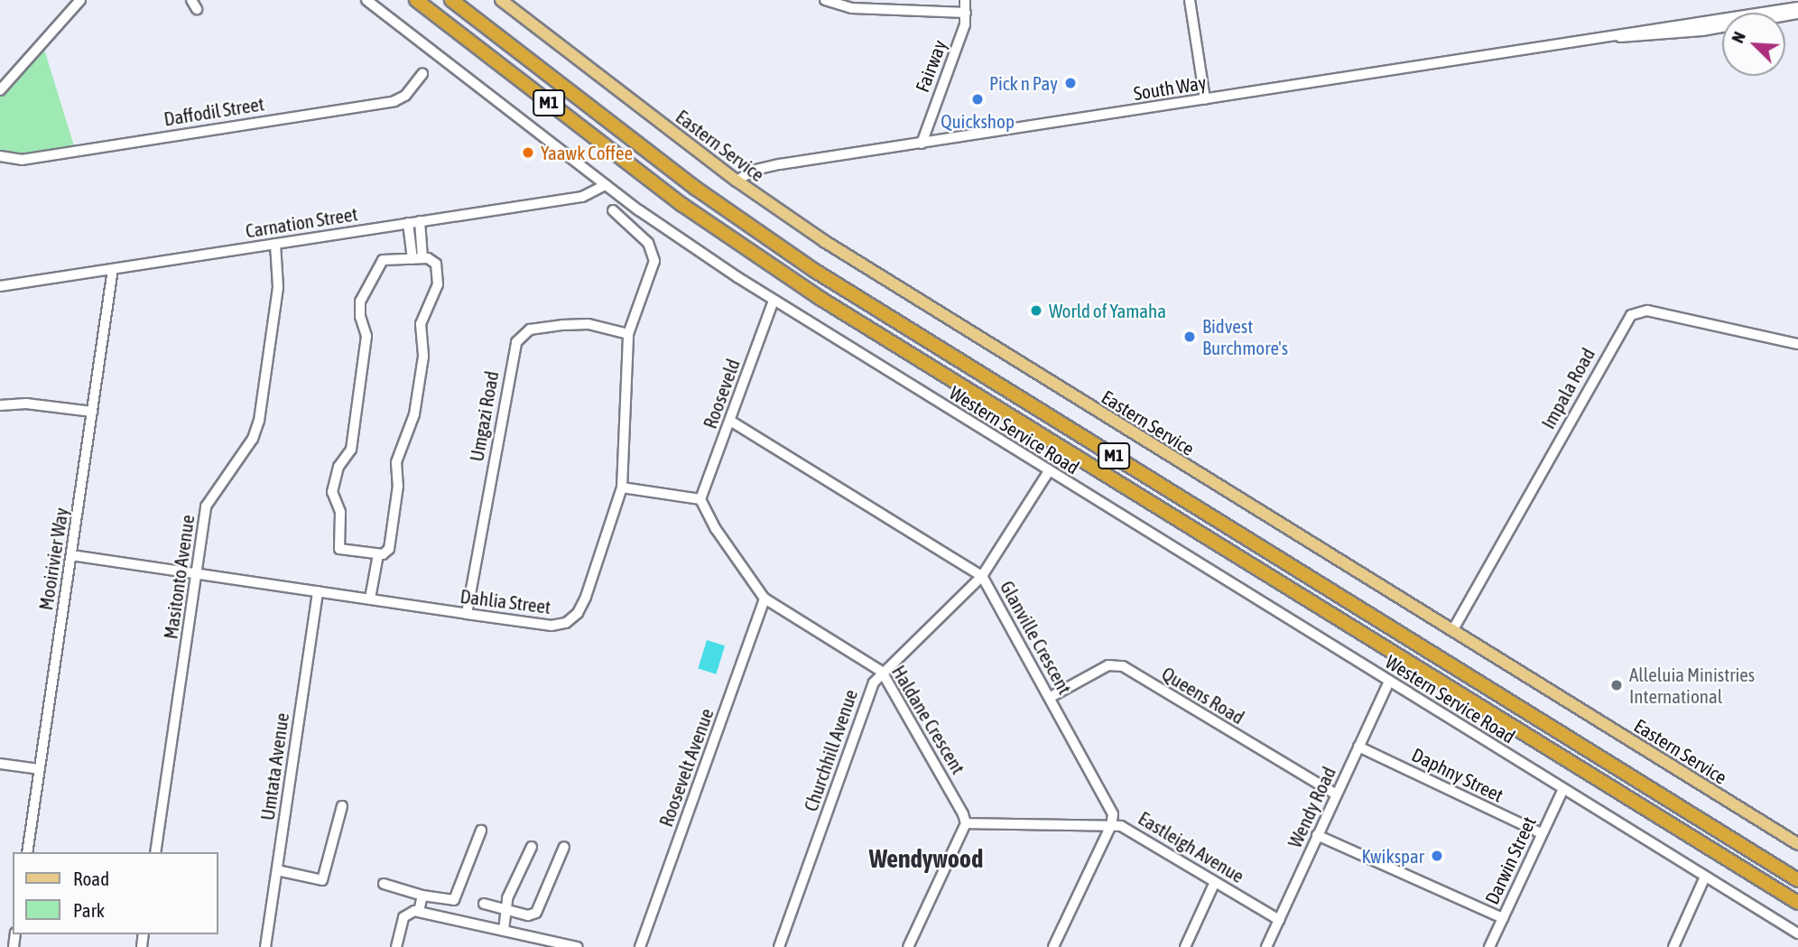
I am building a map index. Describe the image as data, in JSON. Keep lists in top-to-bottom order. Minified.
{"streets":{"highway":["M1"],"main road":["Eastern Service"],"street":["Fairway","South Way","Daffodil Street","Carnation Street","Impala Road","Rooseveld","Umgazi Road","Western Service Road","Mooirivier Way","Masitonto Avenue","Dahlia Street","Glanville Crescent","Queens Road","Haldane Crescent","Churchhill Avenue","Umtata Avenue","Roosevelt Avenue","Daphny Street","Wendy Road","Eastleigh Avenue","Darwin Street"]},"crossings":[["Fairway","South Way"],["South Way","Eastern Service"],["Eastern Service","Impala Road"],["Carnation Street","Western Service Road"],["Carnation Street","Mooirivier Way"],["Carnation Street","Masitonto Avenue"],["Rooseveld","Western Service Road"],["Rooseveld","Glanville Crescent"],["Rooseveld","Haldane Crescent"],["Umgazi Road","Dahlia Street"],["Western Service Road","Churchhill Avenue"],["Western Service Road","Wendy Road"],["Western Service Road","Darwin Street"],["Mooirivier Way","Dahlia Street"],["Masitonto Avenue","Dahlia Street"],["Dahlia Street","Umtata Avenue"],["Glanville Crescent","Queens Road"],["Glanville Crescent","Churchhill Avenue"],["Glanville Crescent","Eastleigh Avenue"],["Queens Road","Wendy Road"],["Haldane Crescent","Churchhill Avenue"],["Haldane Crescent","Roosevelt Avenue"],["Haldane Crescent","Eastleigh Avenue"],["Daphny Street","Wendy Road"],["Daphny Street","Darwin Street"],["Wendy Road","Eastleigh Avenue"]],"districts":["Wendywood"],"places":["Pick n Pay","Quickshop","Yaawk Coffee","World of Yamaha","Bidvest Burchmore's","Alleluia Ministries International","Kwikspar"],"legend":["Road","Park"],"north":"top left"}
